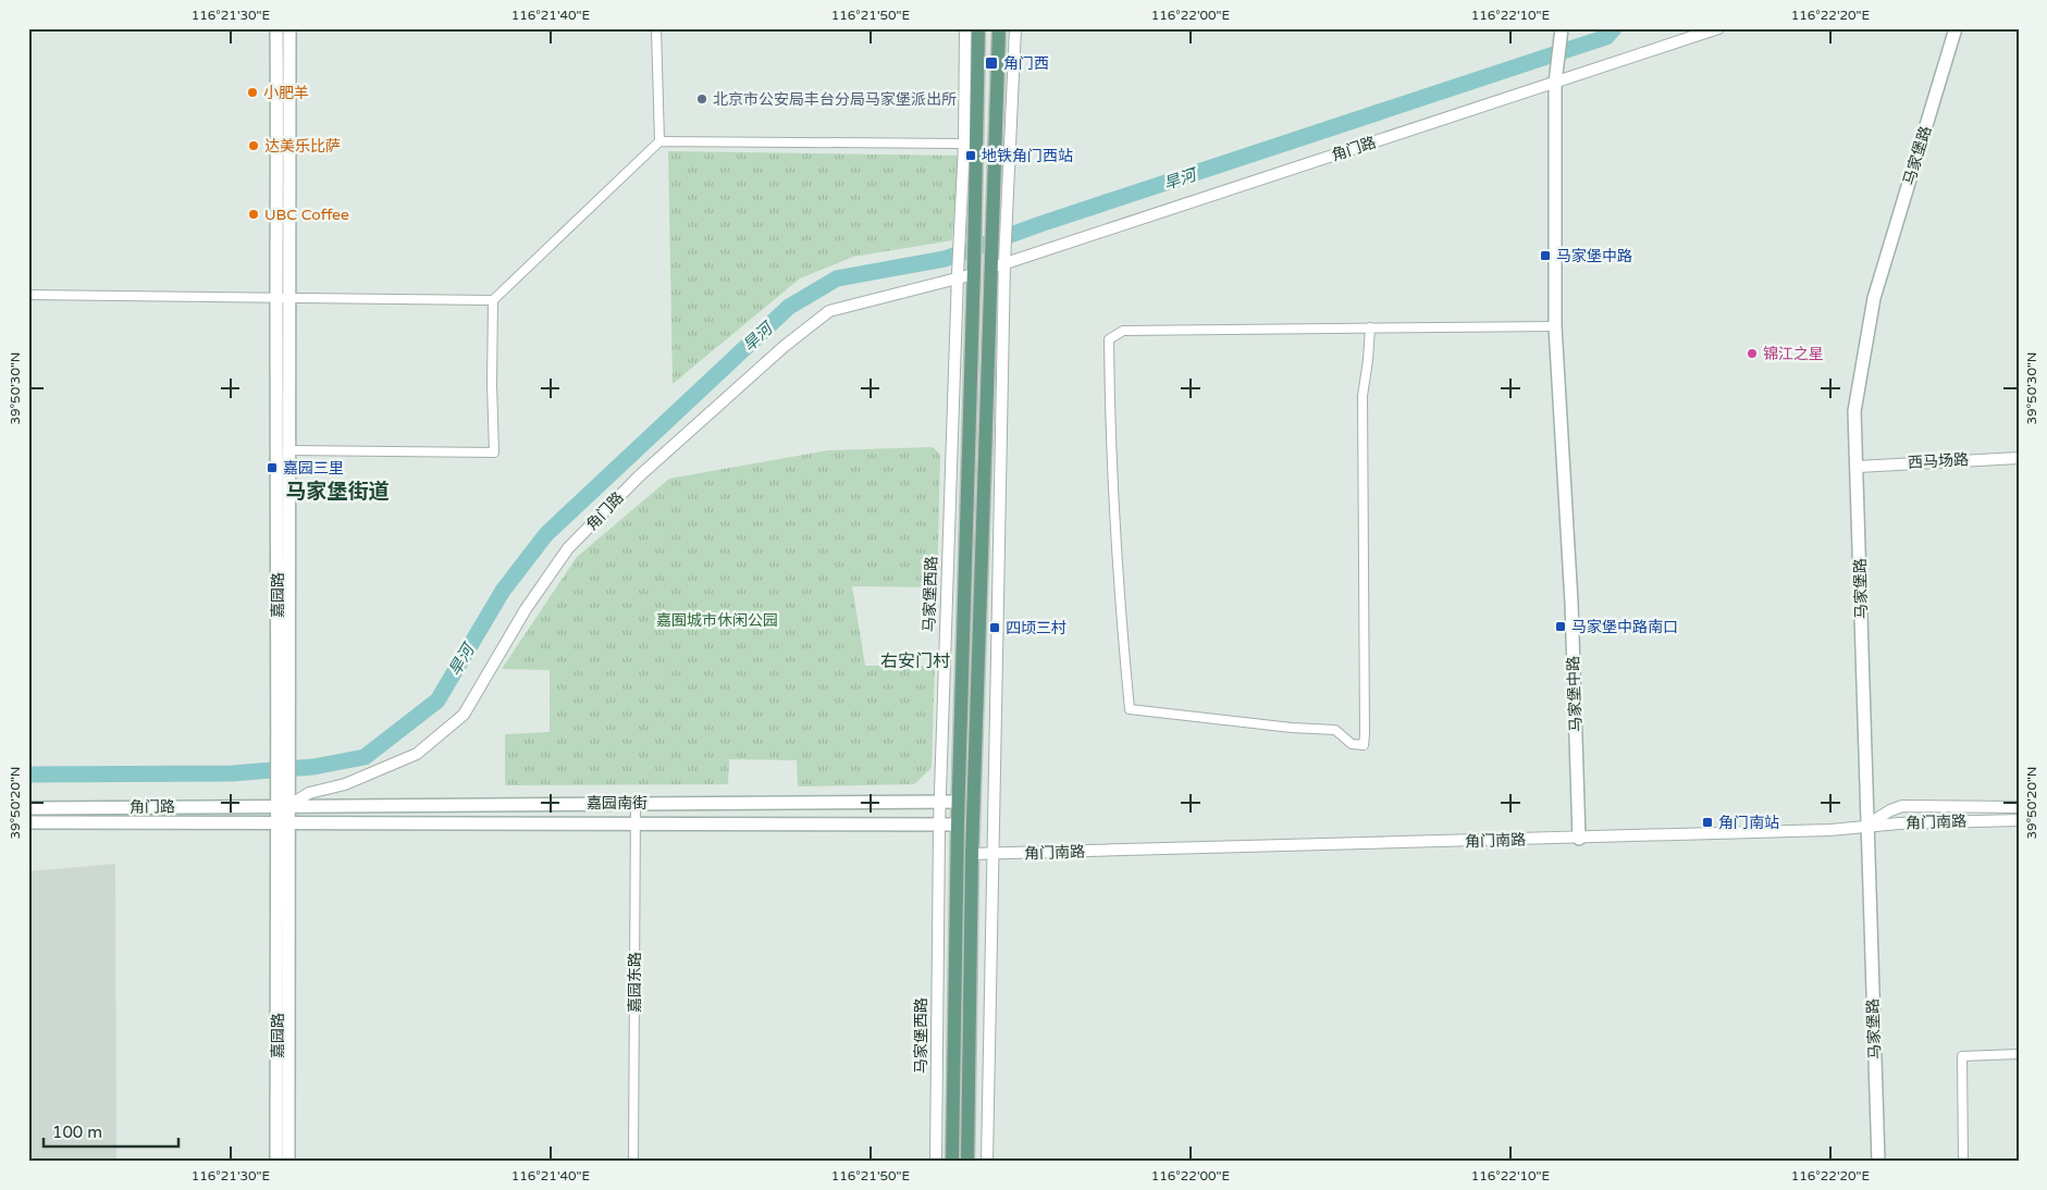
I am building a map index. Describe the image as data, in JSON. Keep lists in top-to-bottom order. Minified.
{"streets":{"main road":["角门路","马家堡路","嘉园路","马家堡中路","嘉园南街"],"street":["西马场路","马家堡西路","角门南路","嘉园东路"]},"crossings":[["角门路","马家堡西路"],["角门路","嘉园路"],["角门路","马家堡中路"],["角门路","嘉园南街"],["马家堡路","西马场路"],["马家堡路","角门南路"],["马家堡西路","嘉园南街"],["嘉园路","嘉园南街"],["马家堡中路","角门南路"],["嘉园南街","嘉园东路"]],"districts":["马家堡街道","右安门村"],"water":["旱河"],"parks":["嘉囿城市休闲公园"],"places":{"transit":["角门西","地铁角门西站","马家堡中路","嘉园三里","马家堡中路南口","四顷三村","角门南站"],"other":["小肥羊","北京市公安局丰台分局马家堡派出所","达美乐比萨","UBC Coffee","锦江之星"]},"scale_bar":"100 m","coordinates":["116°21'30\"E","116°21'40\"E","116°21'50\"E","116°22'00\"E","116°22'10\"E","116°22'20\"E","39°50'30\"N","39°50'20\"N"]}
